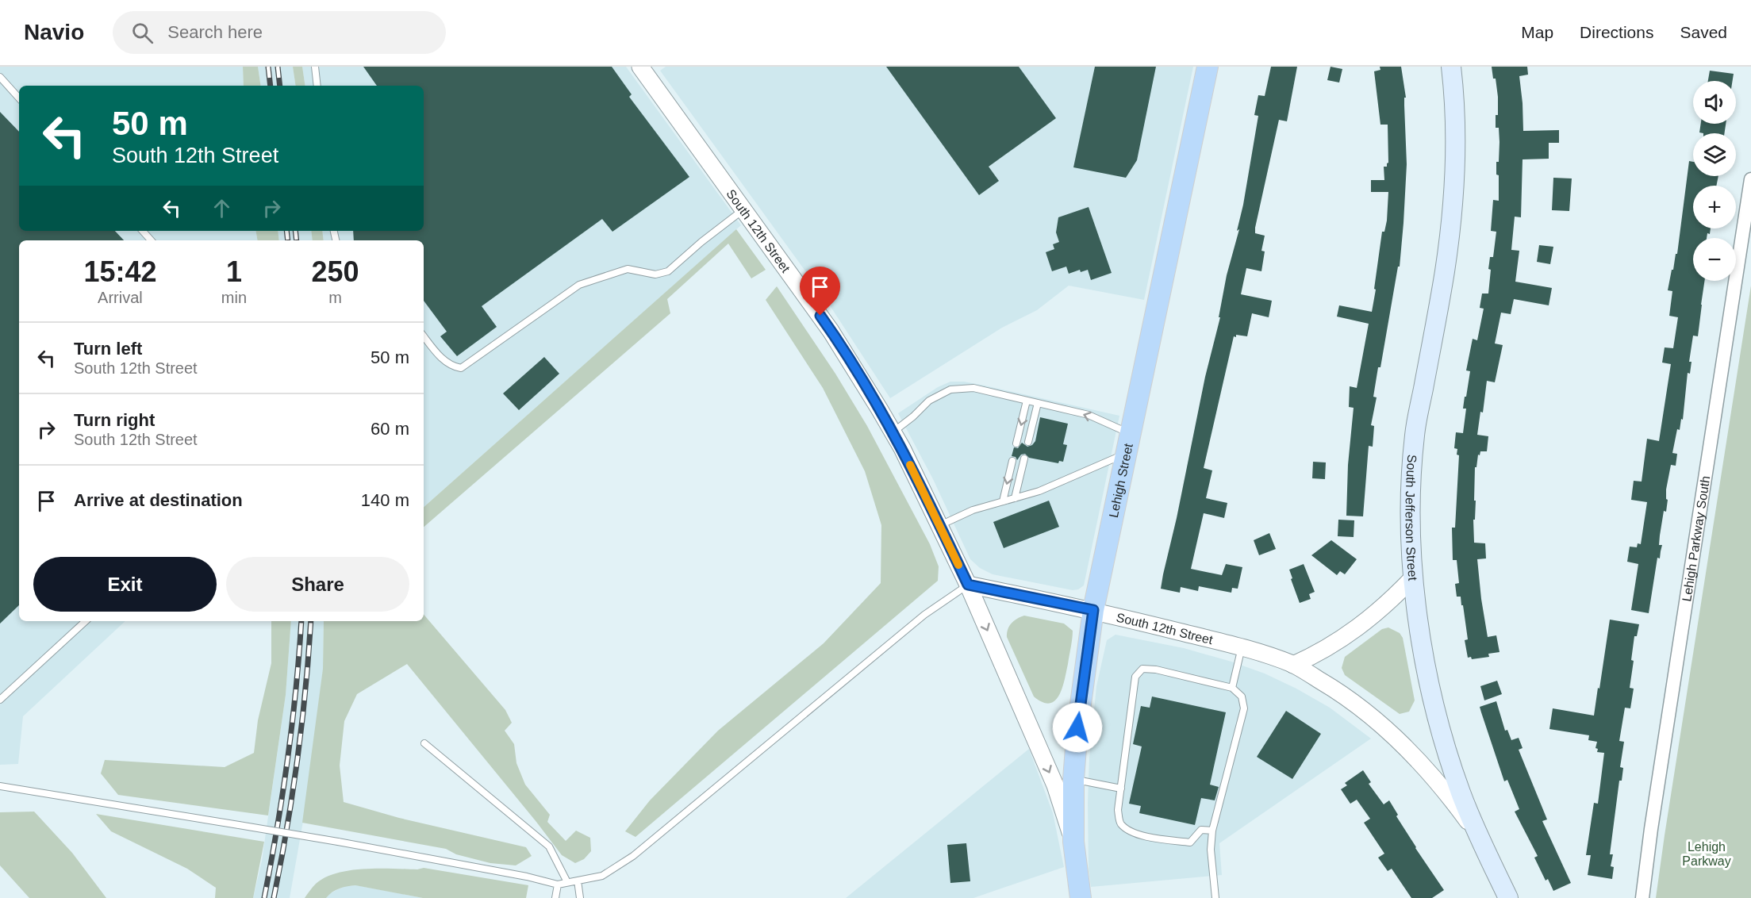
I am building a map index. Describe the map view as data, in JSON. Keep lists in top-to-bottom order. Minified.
{"streets":{"main road":["Lehigh Street","South Jefferson Street"],"street":["South 12th Street","Lehigh Parkway South"]},"crossings":[["South 12th Street","Lehigh Street"],["South 12th Street","South Jefferson Street"]],"parks":["Lehigh Parkway"],"page":{"header":"Navio","search":"Search here","nav":["Map","Directions","Saved"],"map_buttons":["+","−"],"turn":["50 m","South 12th Street"],"eta":["15:42","Arrival","1","min","250","m"],"list":[{"name":"Turn left","note":"South 12th Street","value":"50 m"},{"name":"Turn right","note":"South 12th Street","value":"60 m"},{"name":"Arrive at destination","value":"140 m"}],"buttons":["Exit","Share"]}}
